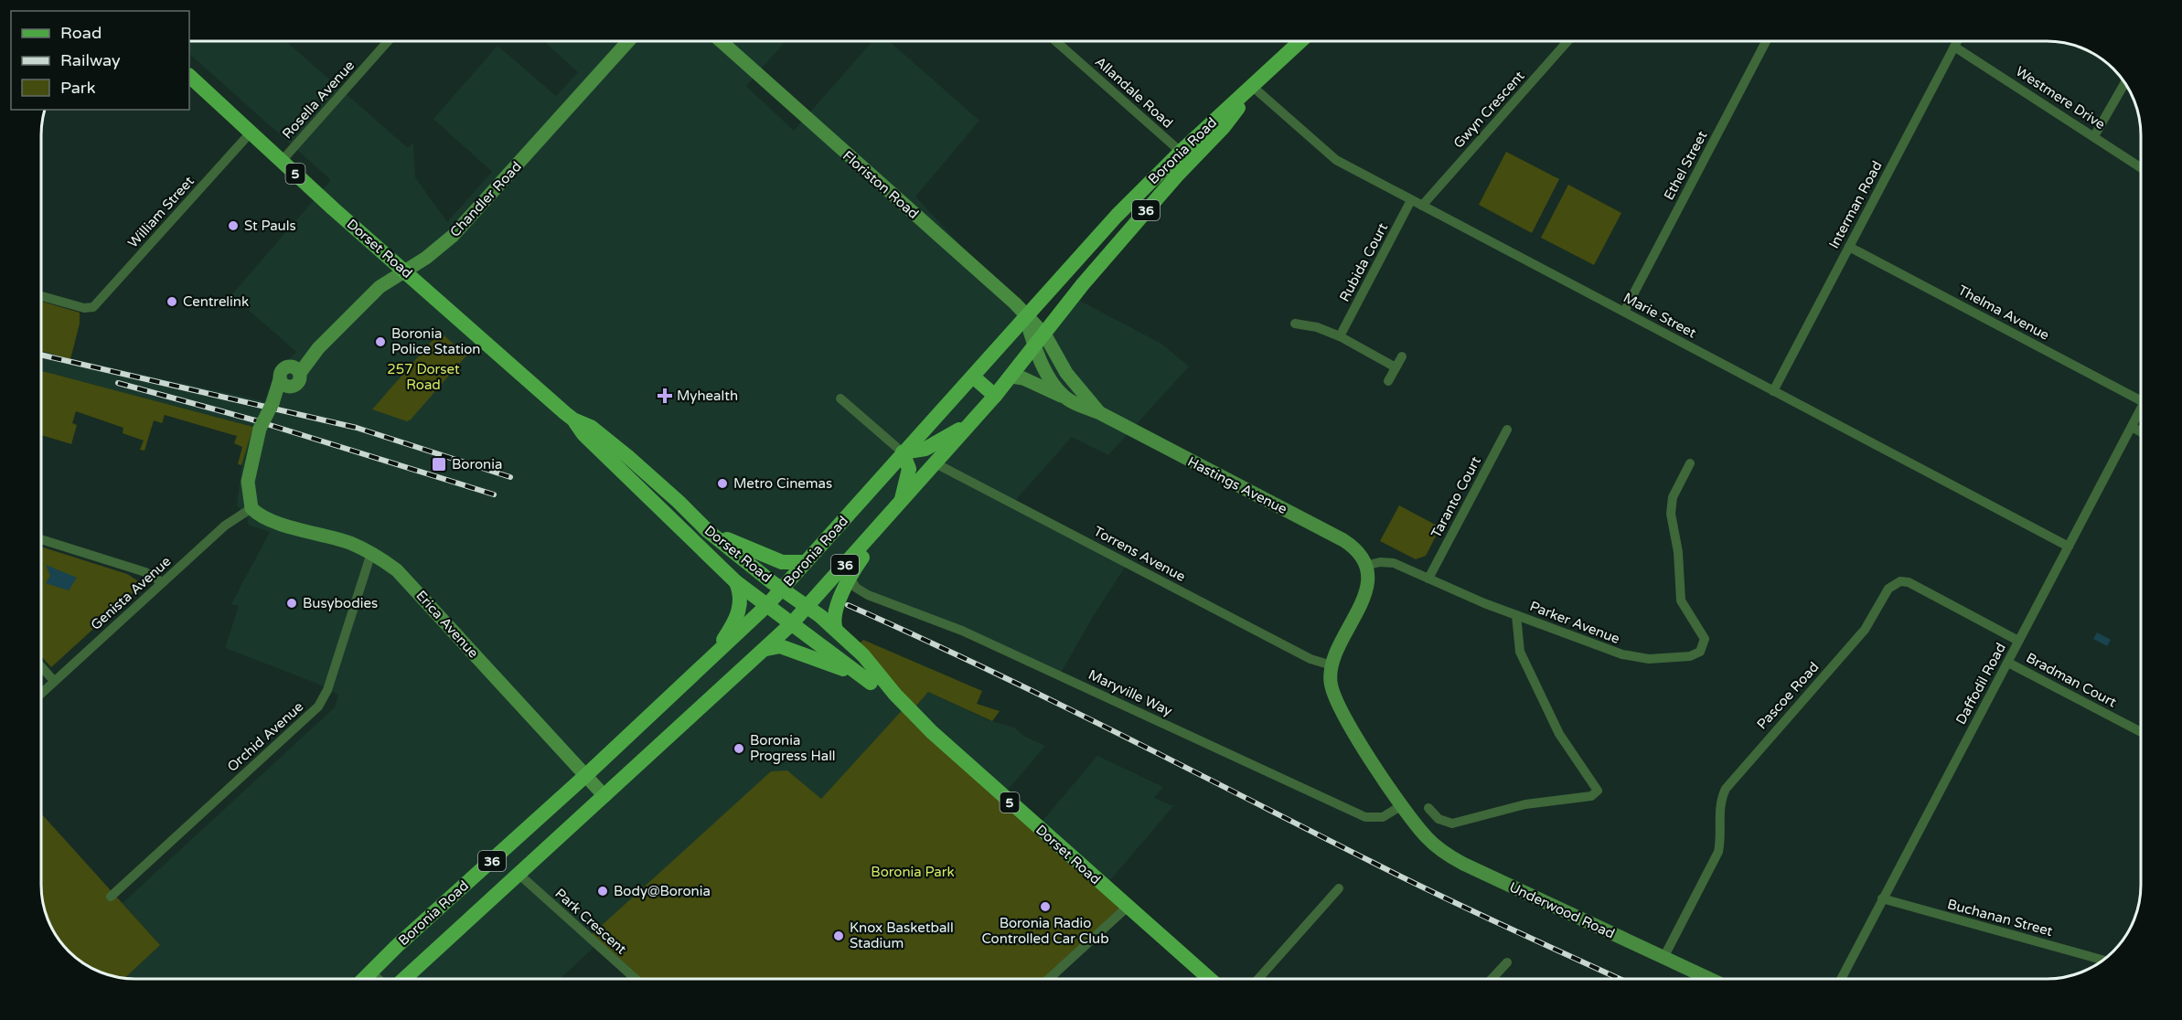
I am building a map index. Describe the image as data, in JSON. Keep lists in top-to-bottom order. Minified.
{"streets":{"main road":["Boronia Road","5","Floriston Road","Chandler Road","36","Dorset Road","Hastings Avenue","Erica Avenue","Underwood Road"],"street":["Allandale Road","Westmere Drive","Rosella Avenue","Gwyn Crescent","Ethel Street","Interman Road","William Street","Rubida Court","Thelma Avenue","Marie Street","Taranto Court","Torrens Avenue","Genista Avenue","Parker Avenue","Bradman Court","Daffodil Road","Maryville Way","Pascoe Road","Orchid Avenue","Buchanan Street","Park Crescent"]},"crossings":[["Allandale Road","Boronia Road"],["Westmere Drive","Interman Road"],["Rosella Avenue","Dorset Road"],["Gwyn Crescent","Marie Street"],["Boronia Road","Floriston Road"],["Boronia Road","Dorset Road"],["Boronia Road","Marie Street"],["Boronia Road","Hastings Avenue"],["Boronia Road","Torrens Avenue"],["Boronia Road","Erica Avenue"],["Boronia Road","Maryville Way"],["Boronia Road","Park Crescent"],["Ethel Street","Marie Street"],["Floriston Road","Hastings Avenue"],["Chandler Road","Dorset Road"],["Chandler Road","Genista Avenue"],["Chandler Road","Erica Avenue"],["Interman Road","Thelma Avenue"],["Interman Road","Marie Street"],["William Street","Dorset Road"],["Rubida Court","Marie Street"],["Marie Street","Daffodil Road"],["Genista Avenue","Erica Avenue"],["Erica Avenue","Orchid Avenue"],["Bradman Court","Daffodil Road"],["Daffodil Road","Pascoe Road"],["Daffodil Road","Buchanan Street"],["Maryville Way","Underwood Road"],["Pascoe Road","Underwood Road"]],"parks":["257 Dorset Road","Boronia Park"],"places":{"other":["St Pauls","Centrelink","Boronia Police Station","Metro Cinemas","Busybodies","Boronia Progress Hall","Body@Boronia","Boronia Radio Controlled Car Club","Knox Basketball Stadium"],"health":["Myhealth"],"transit":["Boronia"]},"legend":["Road","Railway","Park"]}
